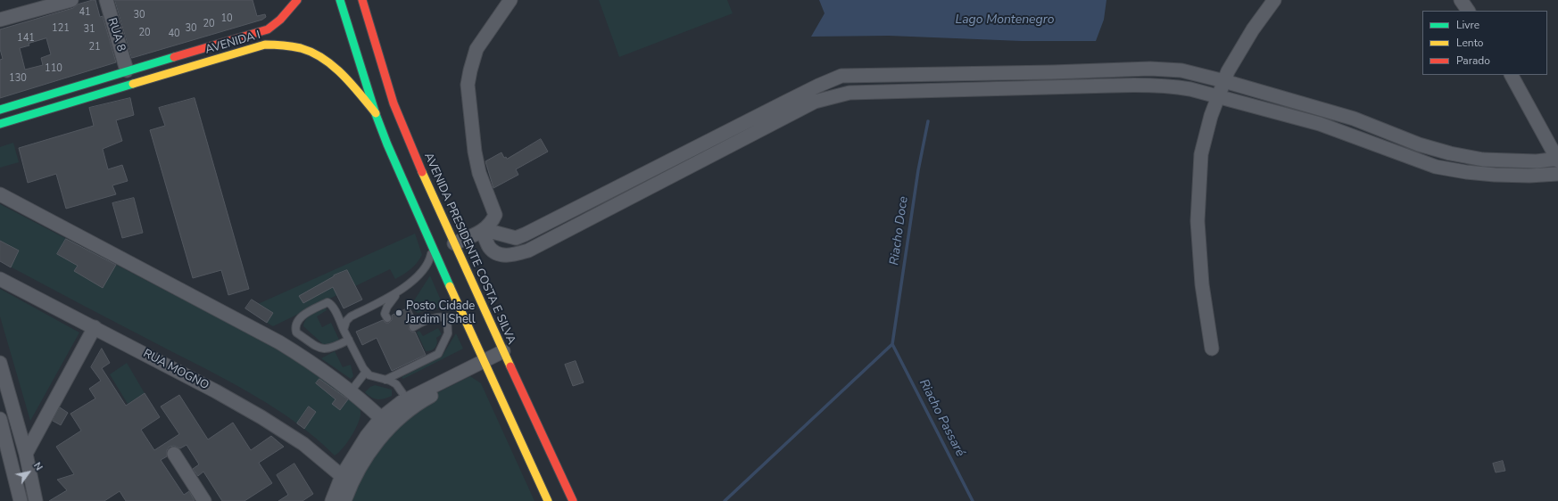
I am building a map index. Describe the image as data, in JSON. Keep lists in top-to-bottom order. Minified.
{"streets":{"main road":["AVENIDA I","AVENIDA PRESIDENTE COSTA E SILVA"],"street":["RUA 8","RUA MOGNO"]},"crossings":[["RUA 8","AVENIDA I"]],"water":["Lago Montenegro","Riacho Doce","Riacho Passaré"],"places":["Posto Cidade Jardim | Shell"],"house_numbers":["41","30","10","20","121","30","31","20","40","141","21","110","130"],"legend":["Livre","Lento","Parado"],"north":"top right"}
